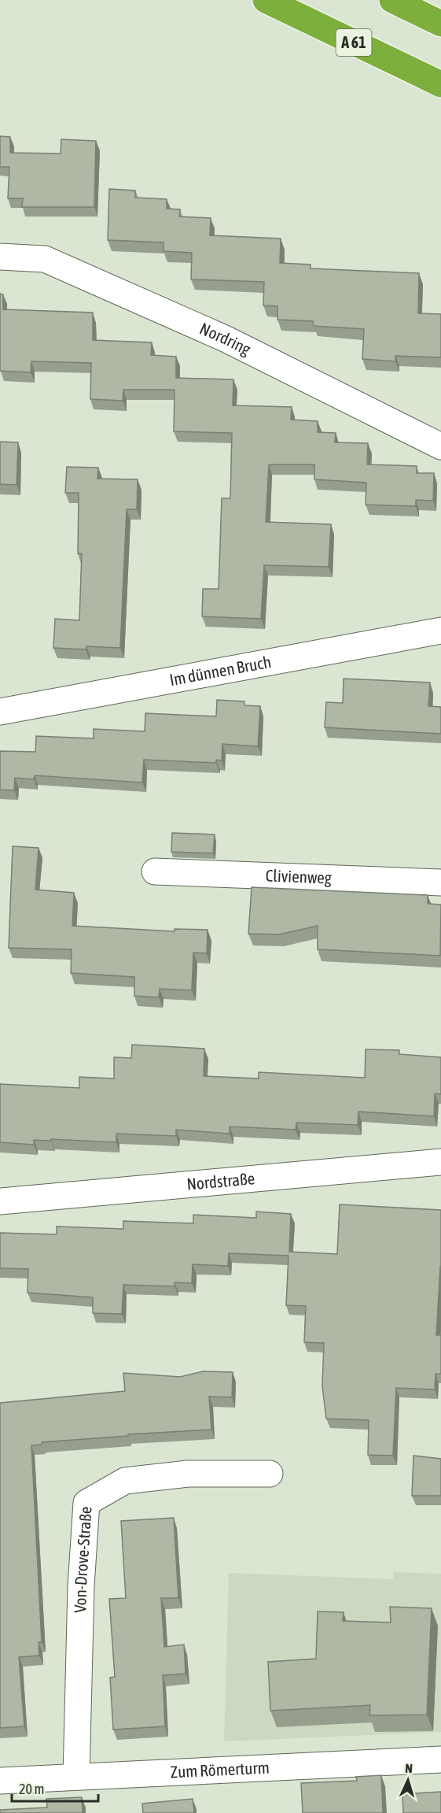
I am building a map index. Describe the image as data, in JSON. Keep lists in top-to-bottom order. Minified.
{"streets":{"highway":["A 61"],"street":["Nordring","Im dünnen Bruch","Clivienweg","Nordstraße","Von-Drove-Straße","Zum Römerturm"]},"crossings":[["Von-Drove-Straße","Zum Römerturm"]],"scale_bar":"20 m","north":"top"}
